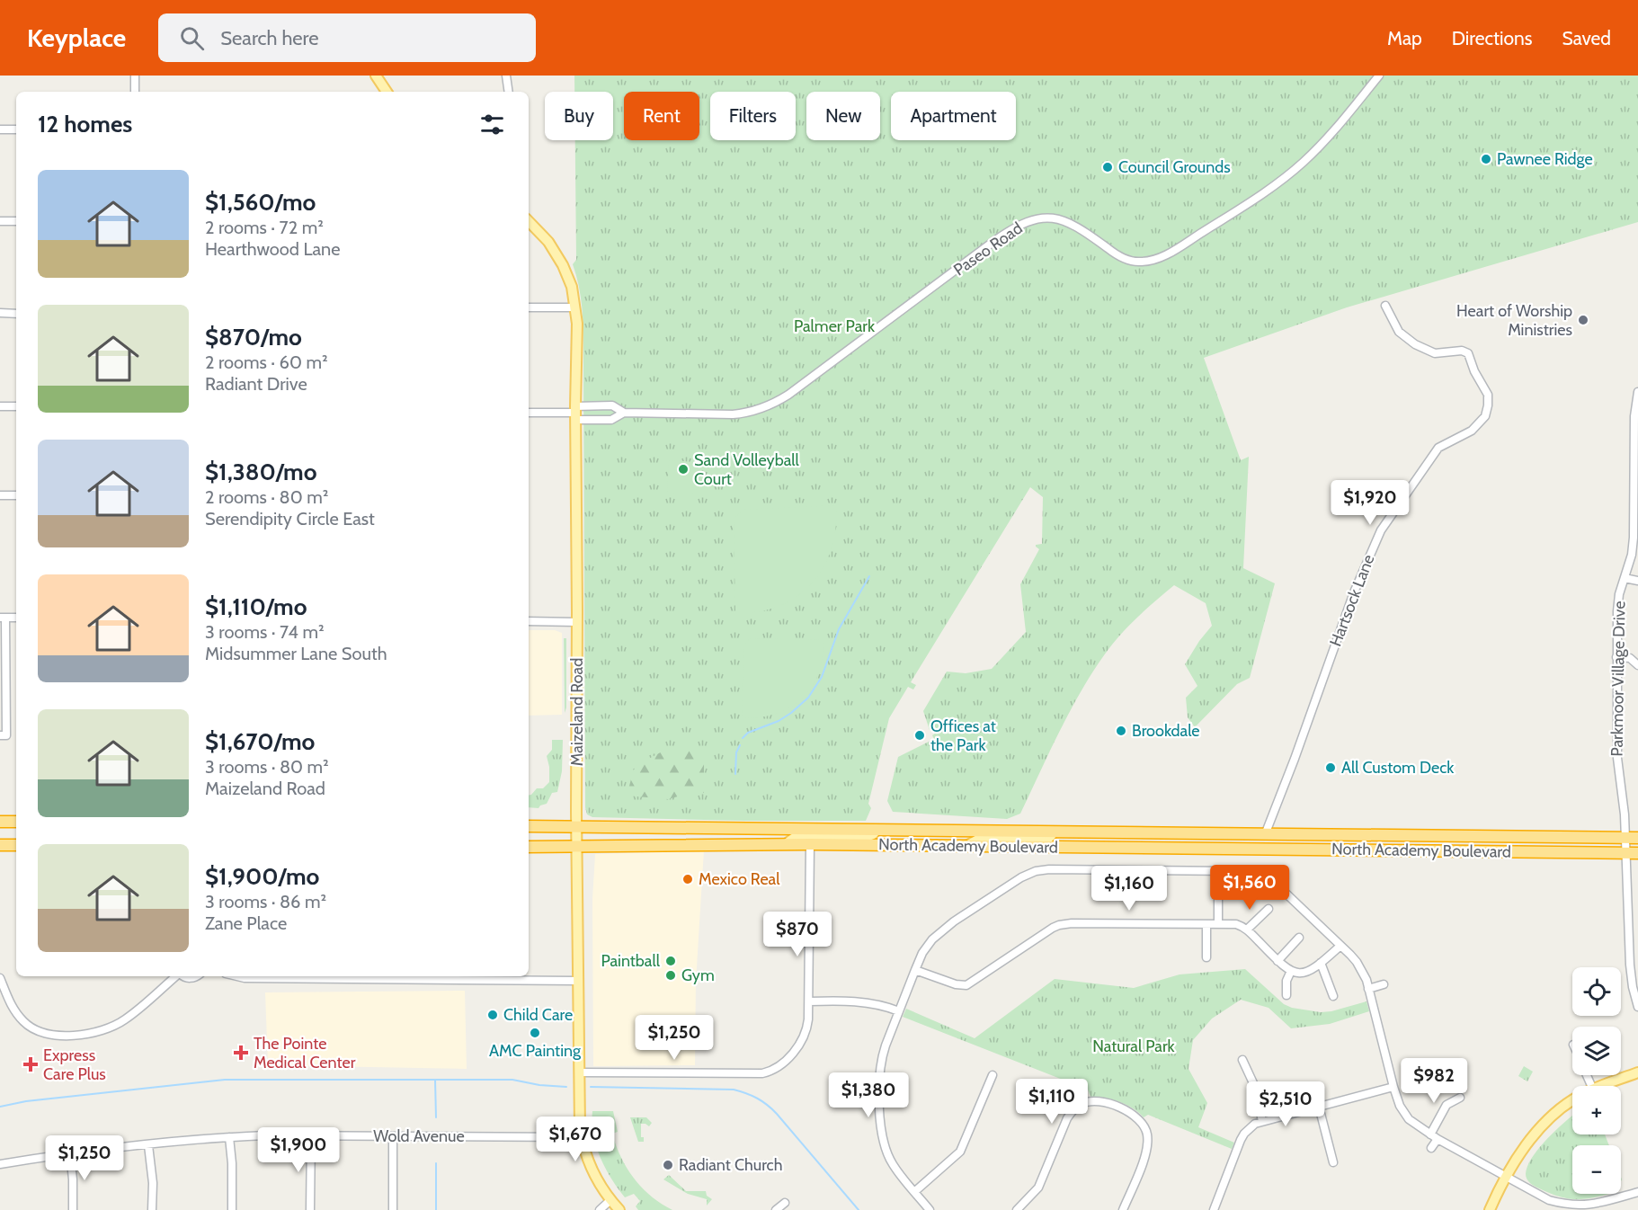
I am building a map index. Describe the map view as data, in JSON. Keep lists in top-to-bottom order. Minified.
{"streets":{"highway":["North Academy Boulevard"],"main road":["Maizeland Road"],"street":["Paseo Road","Hartsock Lane","Parkmoor Village Drive","Wold Avenue"]},"crossings":[["Paseo Road","Maizeland Road"],["Hartsock Lane","North Academy Boulevard"],["Parkmoor Village Drive","North Academy Boulevard"],["Maizeland Road","North Academy Boulevard"],["Maizeland Road","Wold Avenue"]],"parks":["Palmer Park","Natural Park"],"places":{"other":["Pawnee Ridge","Council Grounds","Heart of Worship Ministries","Sand Volleyball Court","Brookdale","Offices at the Park","All Custom Deck","Mexico Real","Paintball","Gym","Child Care","AMC Painting","Radiant Church"],"health":["The Pointe Medical Center","Express Care Plus"]},"page":{"header":"Keyplace","search":"Search here","nav":["Map","Directions","Saved"],"chip":["Buy","Rent","Filters","New","Apartment"],"heading":"12 homes","list":[{"name":"$1,560/mo","note":"2 rooms · 72 m² · Hearthwood Lane"},{"name":"$870/mo","note":"2 rooms · 60 m² · Radiant Drive"},{"name":"$1,380/mo","note":"2 rooms · 80 m² · Serendipity Circle East"},{"name":"$1,110/mo","note":"3 rooms · 74 m² · Midsummer Lane South"},{"name":"$1,670/mo","note":"3 rooms · 80 m² · Maizeland Road"},{"name":"$1,900/mo","note":"3 rooms · 86 m² · Zane Place"}],"price":["$1,920","$1,560","$1,160","$870","$1,250","$982","$1,380","$1,110","$2,510","$1,670","$1,900","$1,250"],"map_buttons":["+","−"]}}
